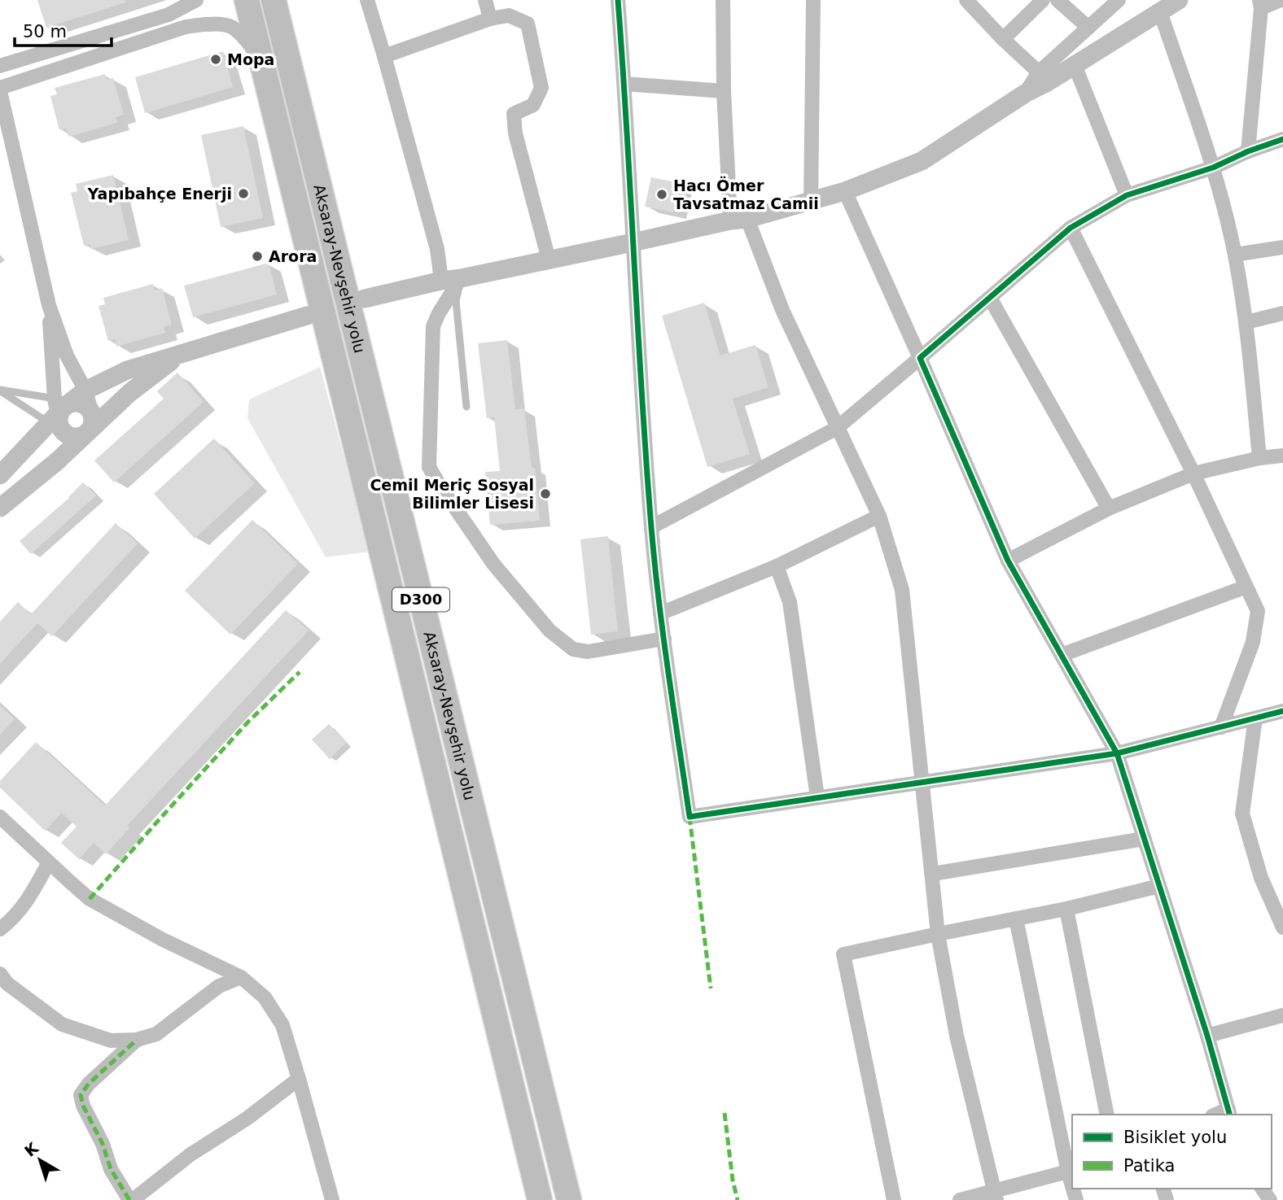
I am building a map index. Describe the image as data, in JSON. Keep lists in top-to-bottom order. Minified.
{"streets":{"highway":["Aksaray-Nevşehir yolu","D300"]},"places":["Mopa","Yapıbahçe Enerji","Hacı Ömer Tavsatmaz Camii","Arora","Cemil Meriç Sosyal Bilimler Lisesi"],"legend":["Bisiklet yolu","Patika"],"scale_bar":"50 m","north":"top left"}
